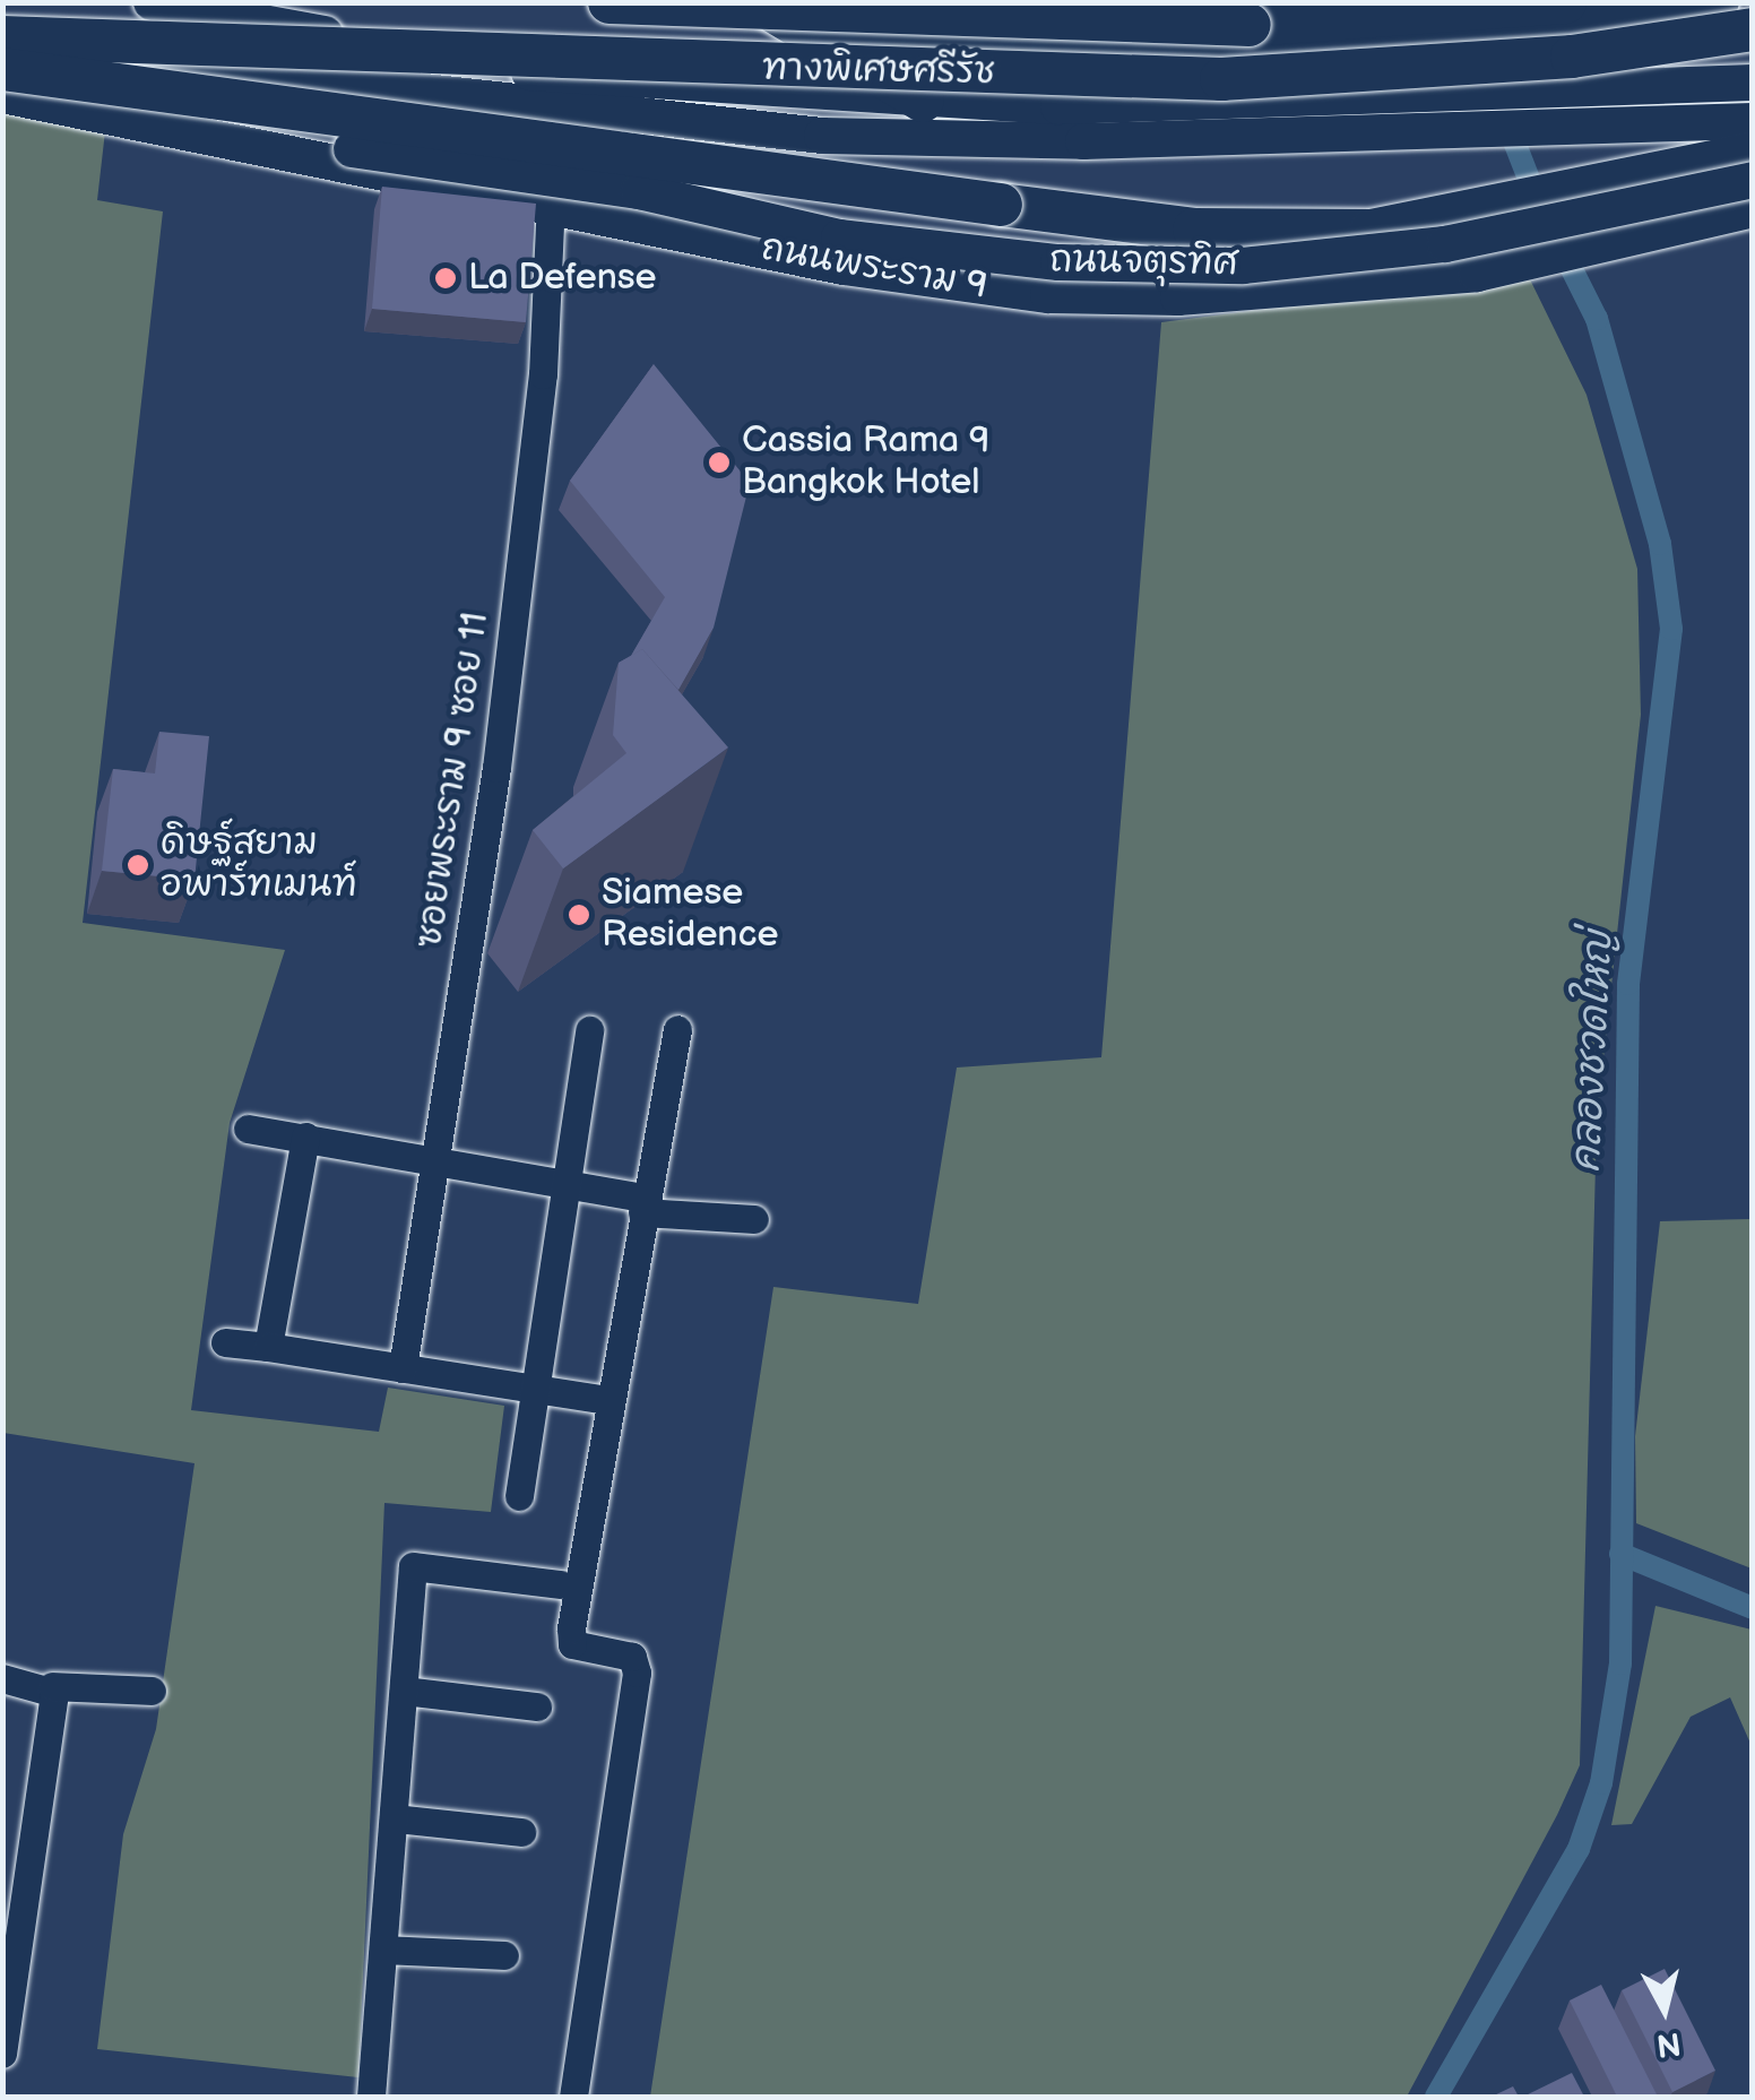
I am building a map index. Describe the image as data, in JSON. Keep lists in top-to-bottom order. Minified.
{"streets":{"highway":["ทางพิเศษศรีรัช"],"main road":["ถนนจตุรทิศ","ถนนพระราม 9"],"street":["ซอยพระราม 9 ซอย 11"]},"crossings":[["ถนนจตุรทิศ","ถนนพระราม 9"],["ถนนพระราม 9","ซอยพระราม 9 ซอย 11"]],"water":["คลองชวดใหญ่"],"places":["La Defense","Cassia Rama 9 Bangkok Hotel","ดิษฐ์สยาม อพาร์ทเมนท์","Siamese Residence"],"north":"bottom"}
